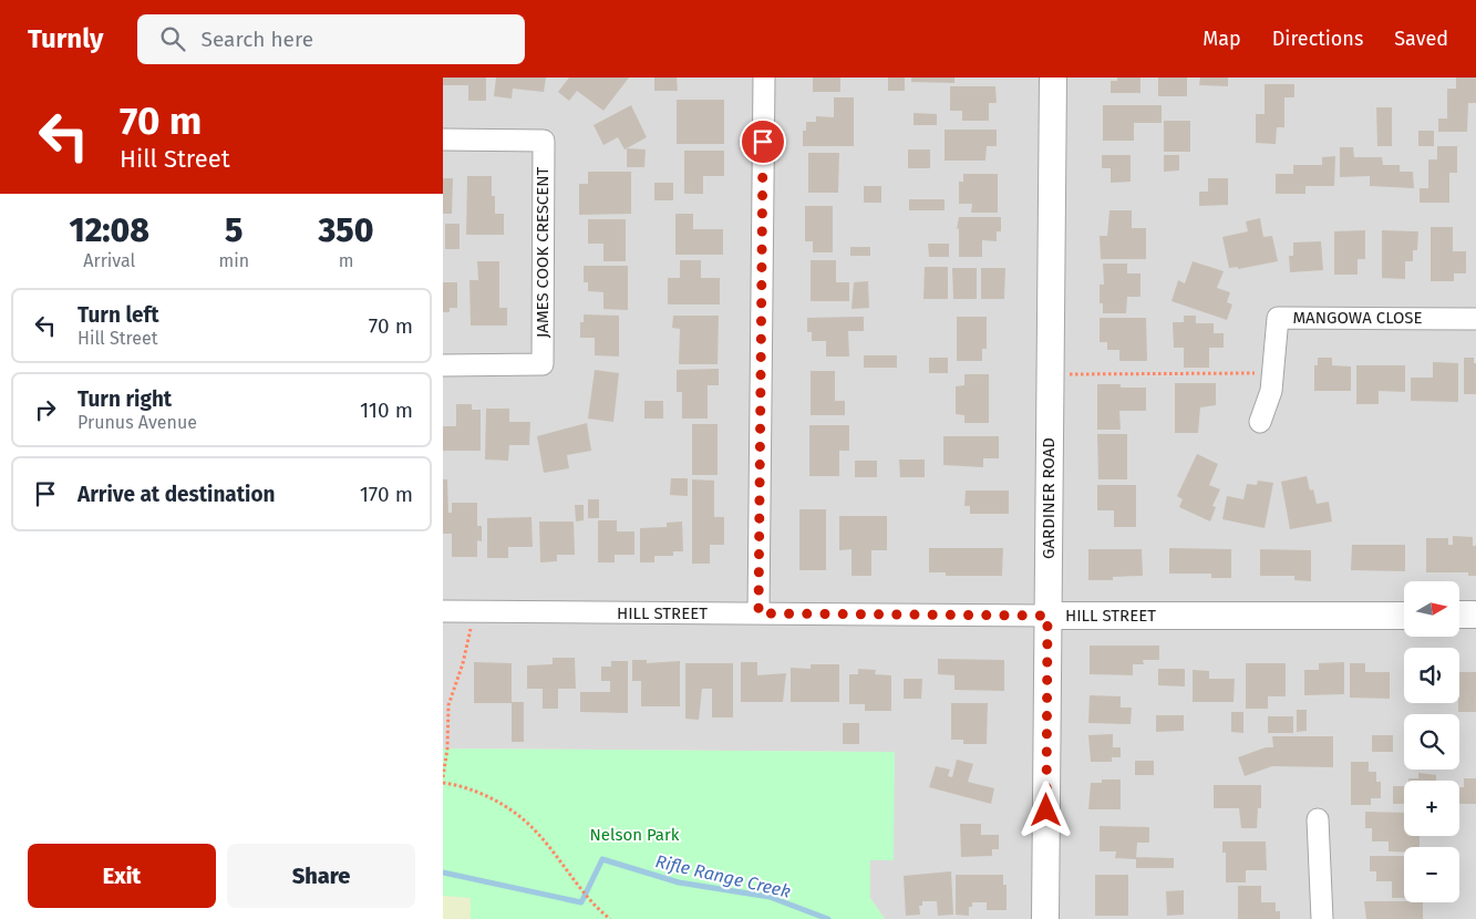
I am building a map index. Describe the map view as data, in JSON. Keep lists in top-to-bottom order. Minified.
{"streets":{"street":["JAMES COOK CRESCENT","MANGOWA CLOSE","GARDINER ROAD","HILL STREET"]},"crossings":[["GARDINER ROAD","HILL STREET"]],"water":["Rifle Range Creek"],"parks":["Nelson Park"],"north":"right","page":{"header":"Turnly","search":"Search here","nav":["Map","Directions","Saved"],"turn":["70 m","Hill Street"],"eta":["12:08","Arrival","5","min","350","m"],"list":[{"name":"Turn left","note":"Hill Street","value":"70 m"},{"name":"Turn right","note":"Prunus Avenue","value":"110 m"},{"name":"Arrive at destination","value":"170 m"}],"map_buttons":["+","−"],"buttons":["Exit","Share"]}}
